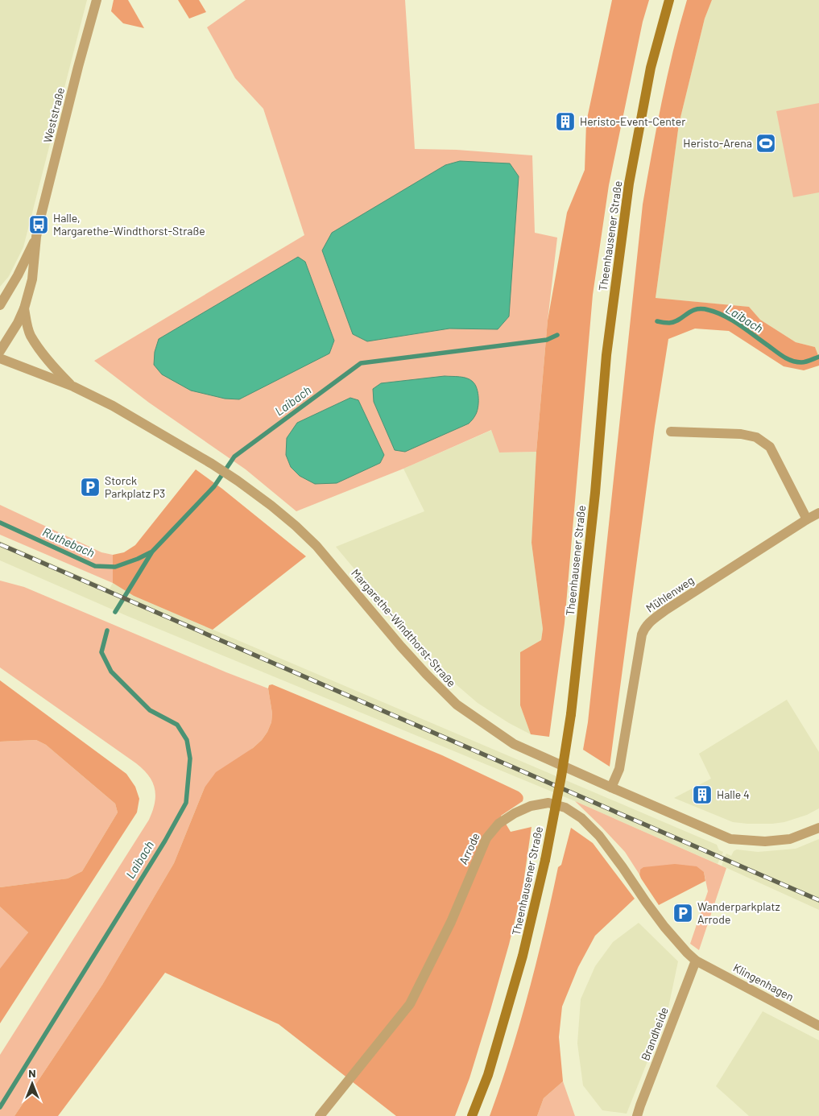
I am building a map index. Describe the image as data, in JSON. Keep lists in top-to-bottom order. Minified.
{"streets":{"main road":["Theenhausener Straße"],"street":["Weststraße","Mühlenweg","Margarethe-Windthorst-Straße","Arrode","Klingenhagen","Brandheide"]},"crossings":[["Weststraße","Margarethe-Windthorst-Straße"],["Mühlenweg","Margarethe-Windthorst-Straße"],["Arrode","Klingenhagen"],["Arrode","Brandheide"],["Klingenhagen","Brandheide"]],"water":["Laibach","Ruthebach"],"places":{"building":["Heristo-Event-Center","Halle 4"],"sports":["Heristo-Arena"],"bus stop":["Halle, Margarethe-Windthorst-Straße"],"parking":["Storck Parkplatz P3","Wanderparkplatz Arrode"]},"north":"top"}
